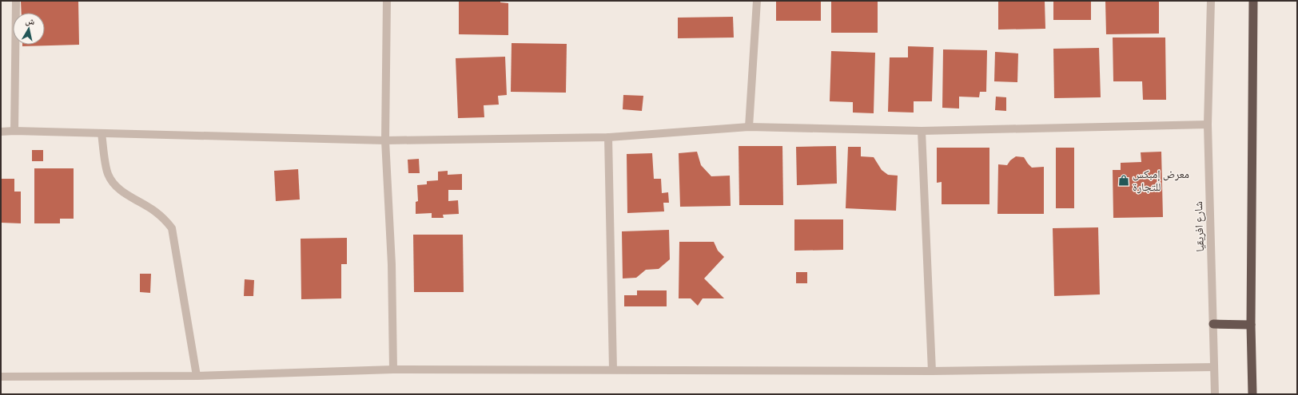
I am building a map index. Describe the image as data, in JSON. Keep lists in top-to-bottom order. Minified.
{"streets":{"street":["شارع افريقيا"]},"places":{"shop":["معرض إمبكس للتجارة"]},"north":"top"}
